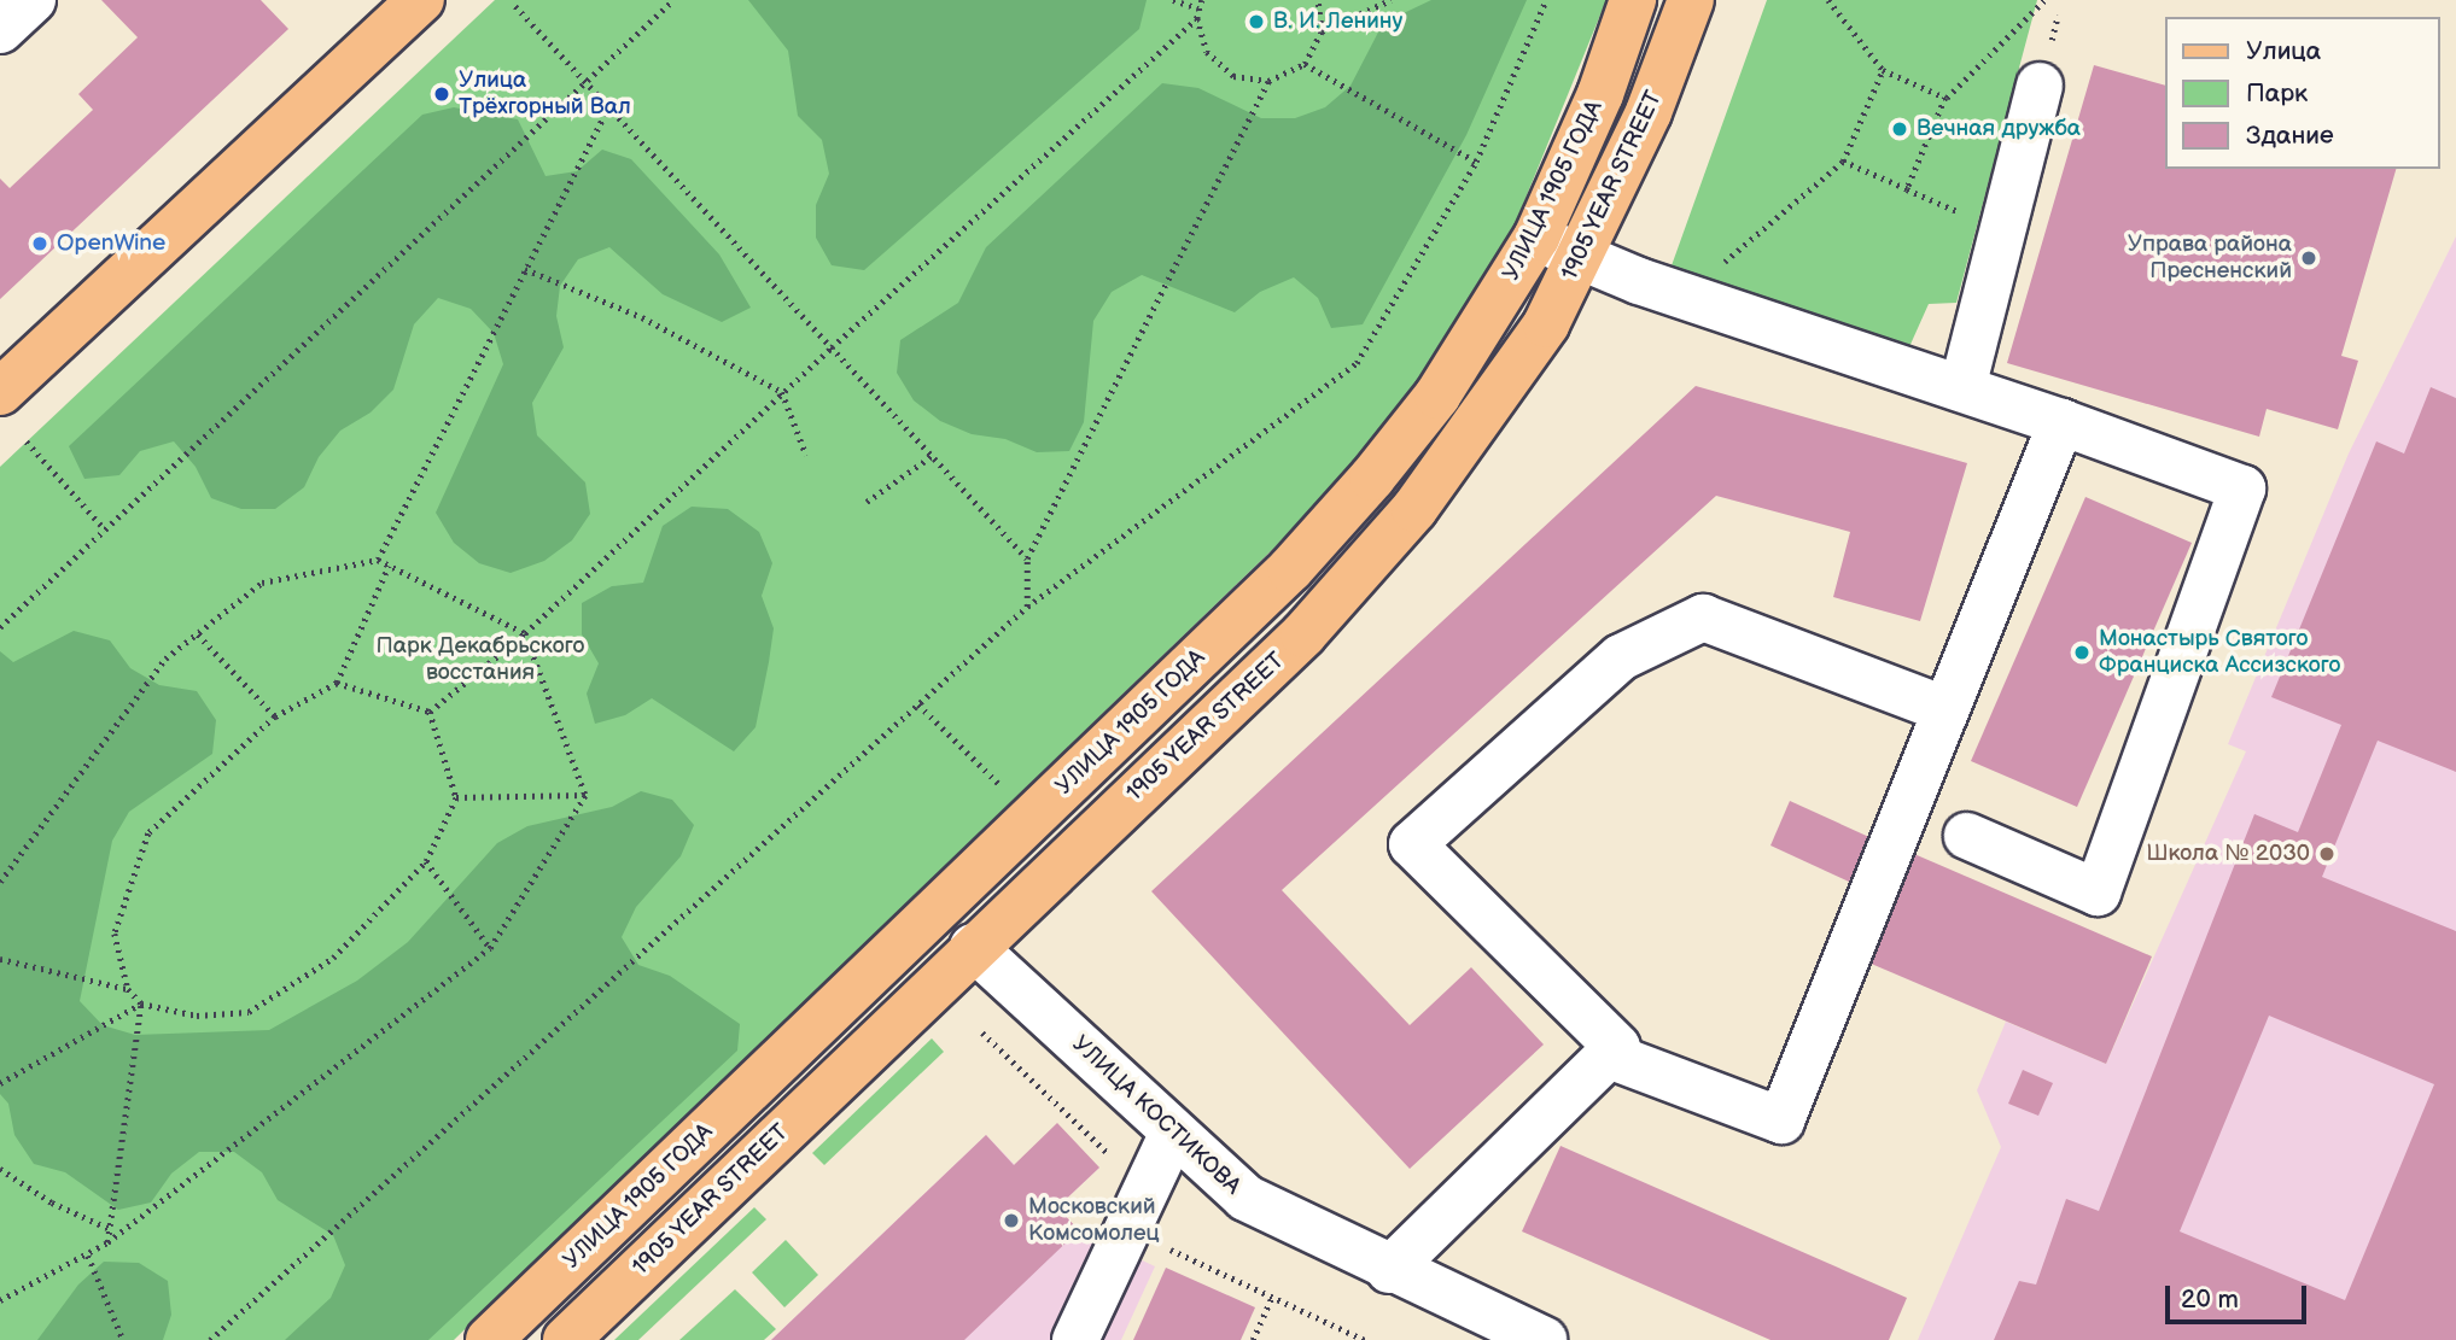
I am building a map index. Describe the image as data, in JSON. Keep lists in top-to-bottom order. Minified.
{"streets":{"main road":["1905 YEAR STREET","УЛИЦА 1905 ГОДА"],"street":["УЛИЦА КОСТИКОВА"]},"crossings":[["1905 YEAR STREET","УЛИЦА КОСТИКОВА"]],"parks":["Парк Декабрьского восстания"],"places":["В. И. Ленину","Улица Трёхгорный Вал","Вечная дружба","OpenWine","Управа района Пресненский","Монастырь Святого Франциска Ассизского","Школа № 2030","Московский Комсомолец"],"legend":["Улица","Парк","Здание"],"scale_bar":"20 m"}
